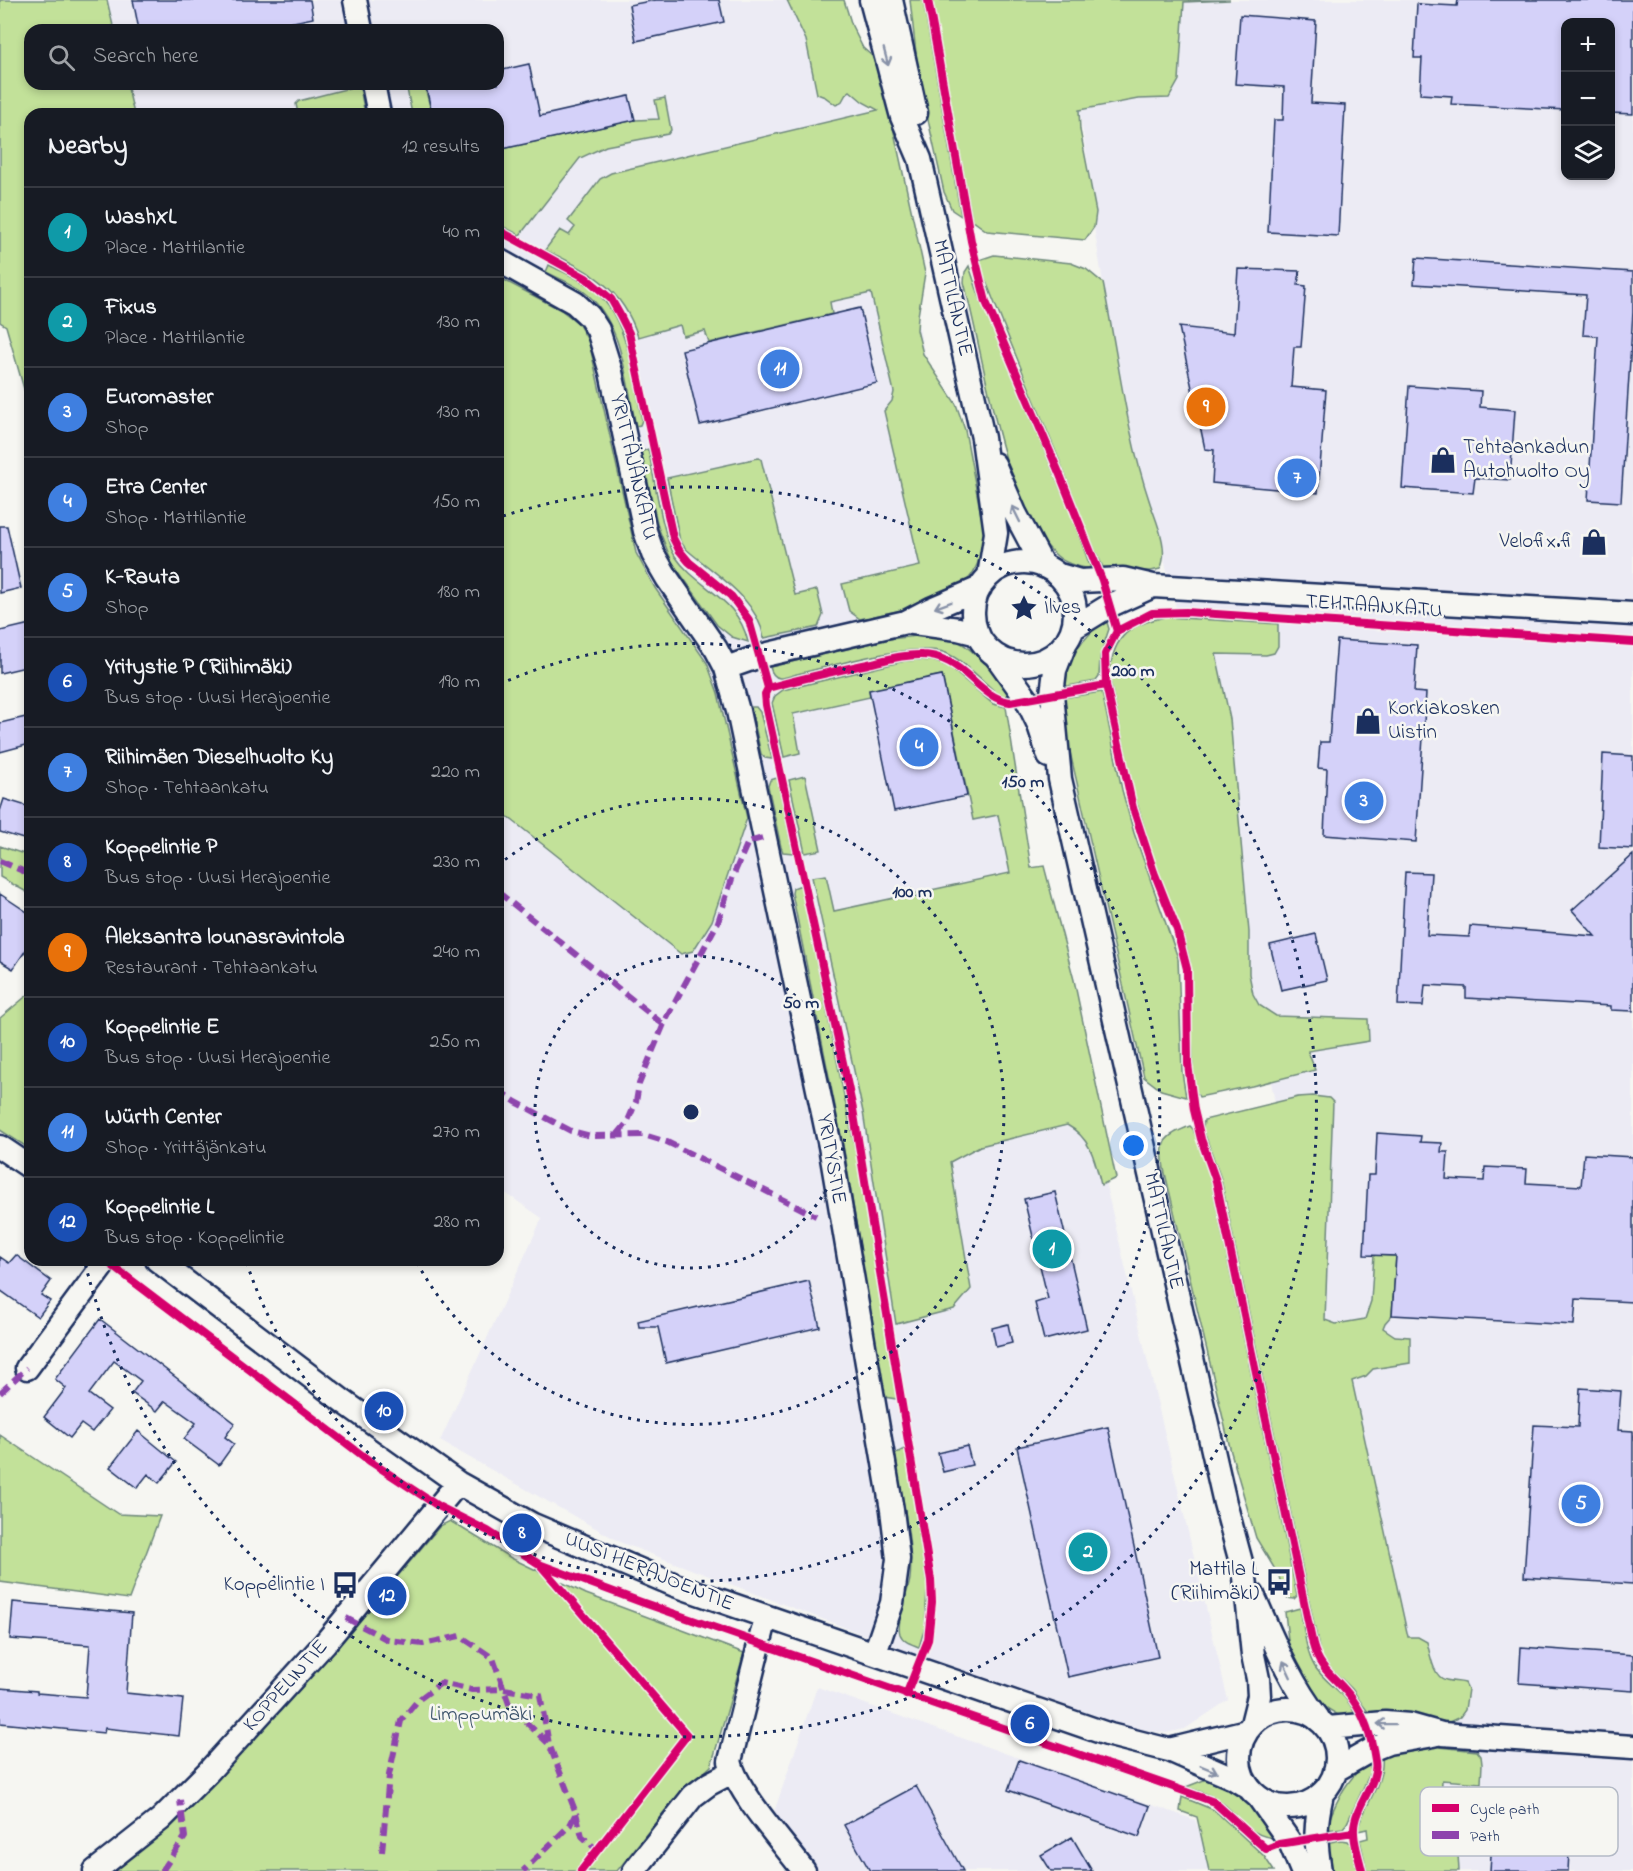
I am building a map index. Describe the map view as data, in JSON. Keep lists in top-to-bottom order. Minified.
{"streets":{"street":["MATTILANTIE","YRITTÄJÄNKATU","TEHTAANKATU","YRITYSTIE","UUSI HERAJOENTIE","KOPPELINTIE"]},"crossings":[["MATTILANTIE","TEHTAANKATU"],["MATTILANTIE","UUSI HERAJOENTIE"],["YRITTÄJÄNKATU","YRITYSTIE"],["YRITYSTIE","UUSI HERAJOENTIE"],["UUSI HERAJOENTIE","KOPPELINTIE"]],"parks":["Limppumäki"],"places":{"shop":["Tehtaankadun Autohuolto Oy","Velofix.fi","Korkiakosken Uistin"],"place":["Ilves"],"bus stop":["Mattila L (Riihimäki)","Koppelintie I"]},"legend":["Cycle path","Path"],"page":{"map_buttons":["+","−"],"search":"Search here","heading":["Nearby","12 results"],"list":[{"mark":"1","name":"WashXL","note":"Place · Mattilantie","value":"40 m"},{"mark":"2","name":"Fixus","note":"Place · Mattilantie","value":"130 m"},{"mark":"3","name":"Euromaster","note":"Shop","value":"130 m"},{"mark":"4","name":"Etra Center","note":"Shop · Mattilantie","value":"150 m"},{"mark":"5","name":"K-Rauta","note":"Shop","value":"180 m"},{"mark":"6","name":"Yritystie P (Riihimäki)","note":"Bus stop · Uusi Herajoentie","value":"190 m"},{"mark":"7","name":"Riihimäen Dieselhuolto Ky","note":"Shop · Tehtaankatu","value":"220 m"},{"mark":"8","name":"Koppelintie P","note":"Bus stop · Uusi Herajoentie","value":"230 m"},{"mark":"9","name":"Aleksantra lounasravintola","note":"Restaurant · Tehtaankatu","value":"240 m"},{"mark":"10","name":"Koppelintie E","note":"Bus stop · Uusi Herajoentie","value":"250 m"},{"mark":"11","name":"Würth Center","note":"Shop · Yrittäjänkatu","value":"270 m"},{"mark":"12","name":"Koppelintie L","note":"Bus stop · Koppelintie","value":"280 m"}],"pins":["11","9","7","4","3","1","10","5","8","2","12","6"]},"rings":["200 m","150 m","100 m","50 m"]}
